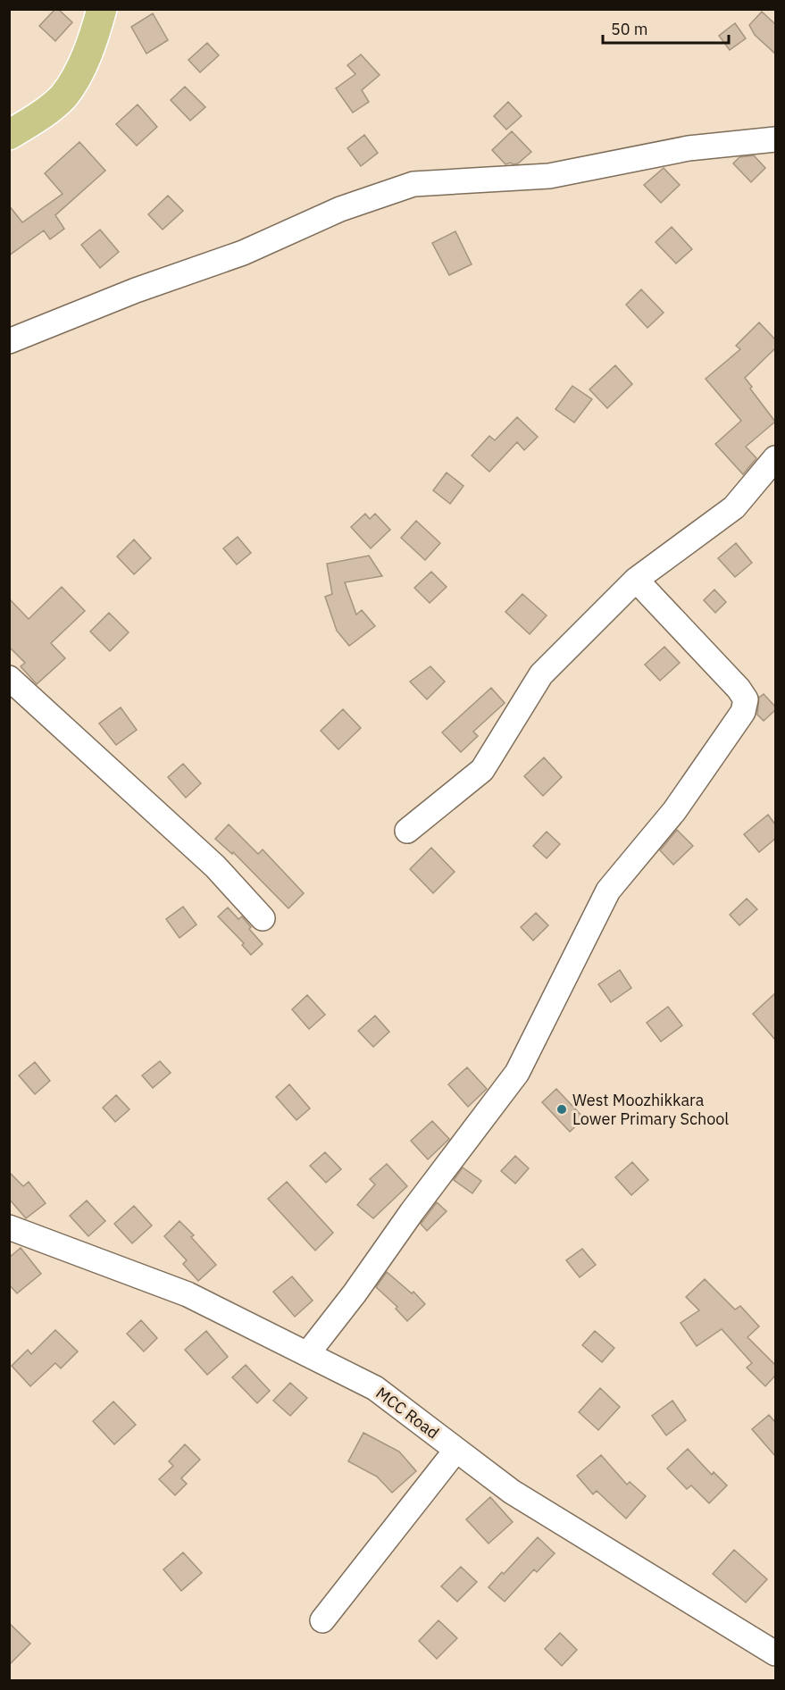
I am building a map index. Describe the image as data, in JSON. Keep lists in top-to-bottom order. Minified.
{"streets":{"street":["MCC Road"]},"places":["West Moozhikkara Lower Primary School"],"scale_bar":"50 m"}
